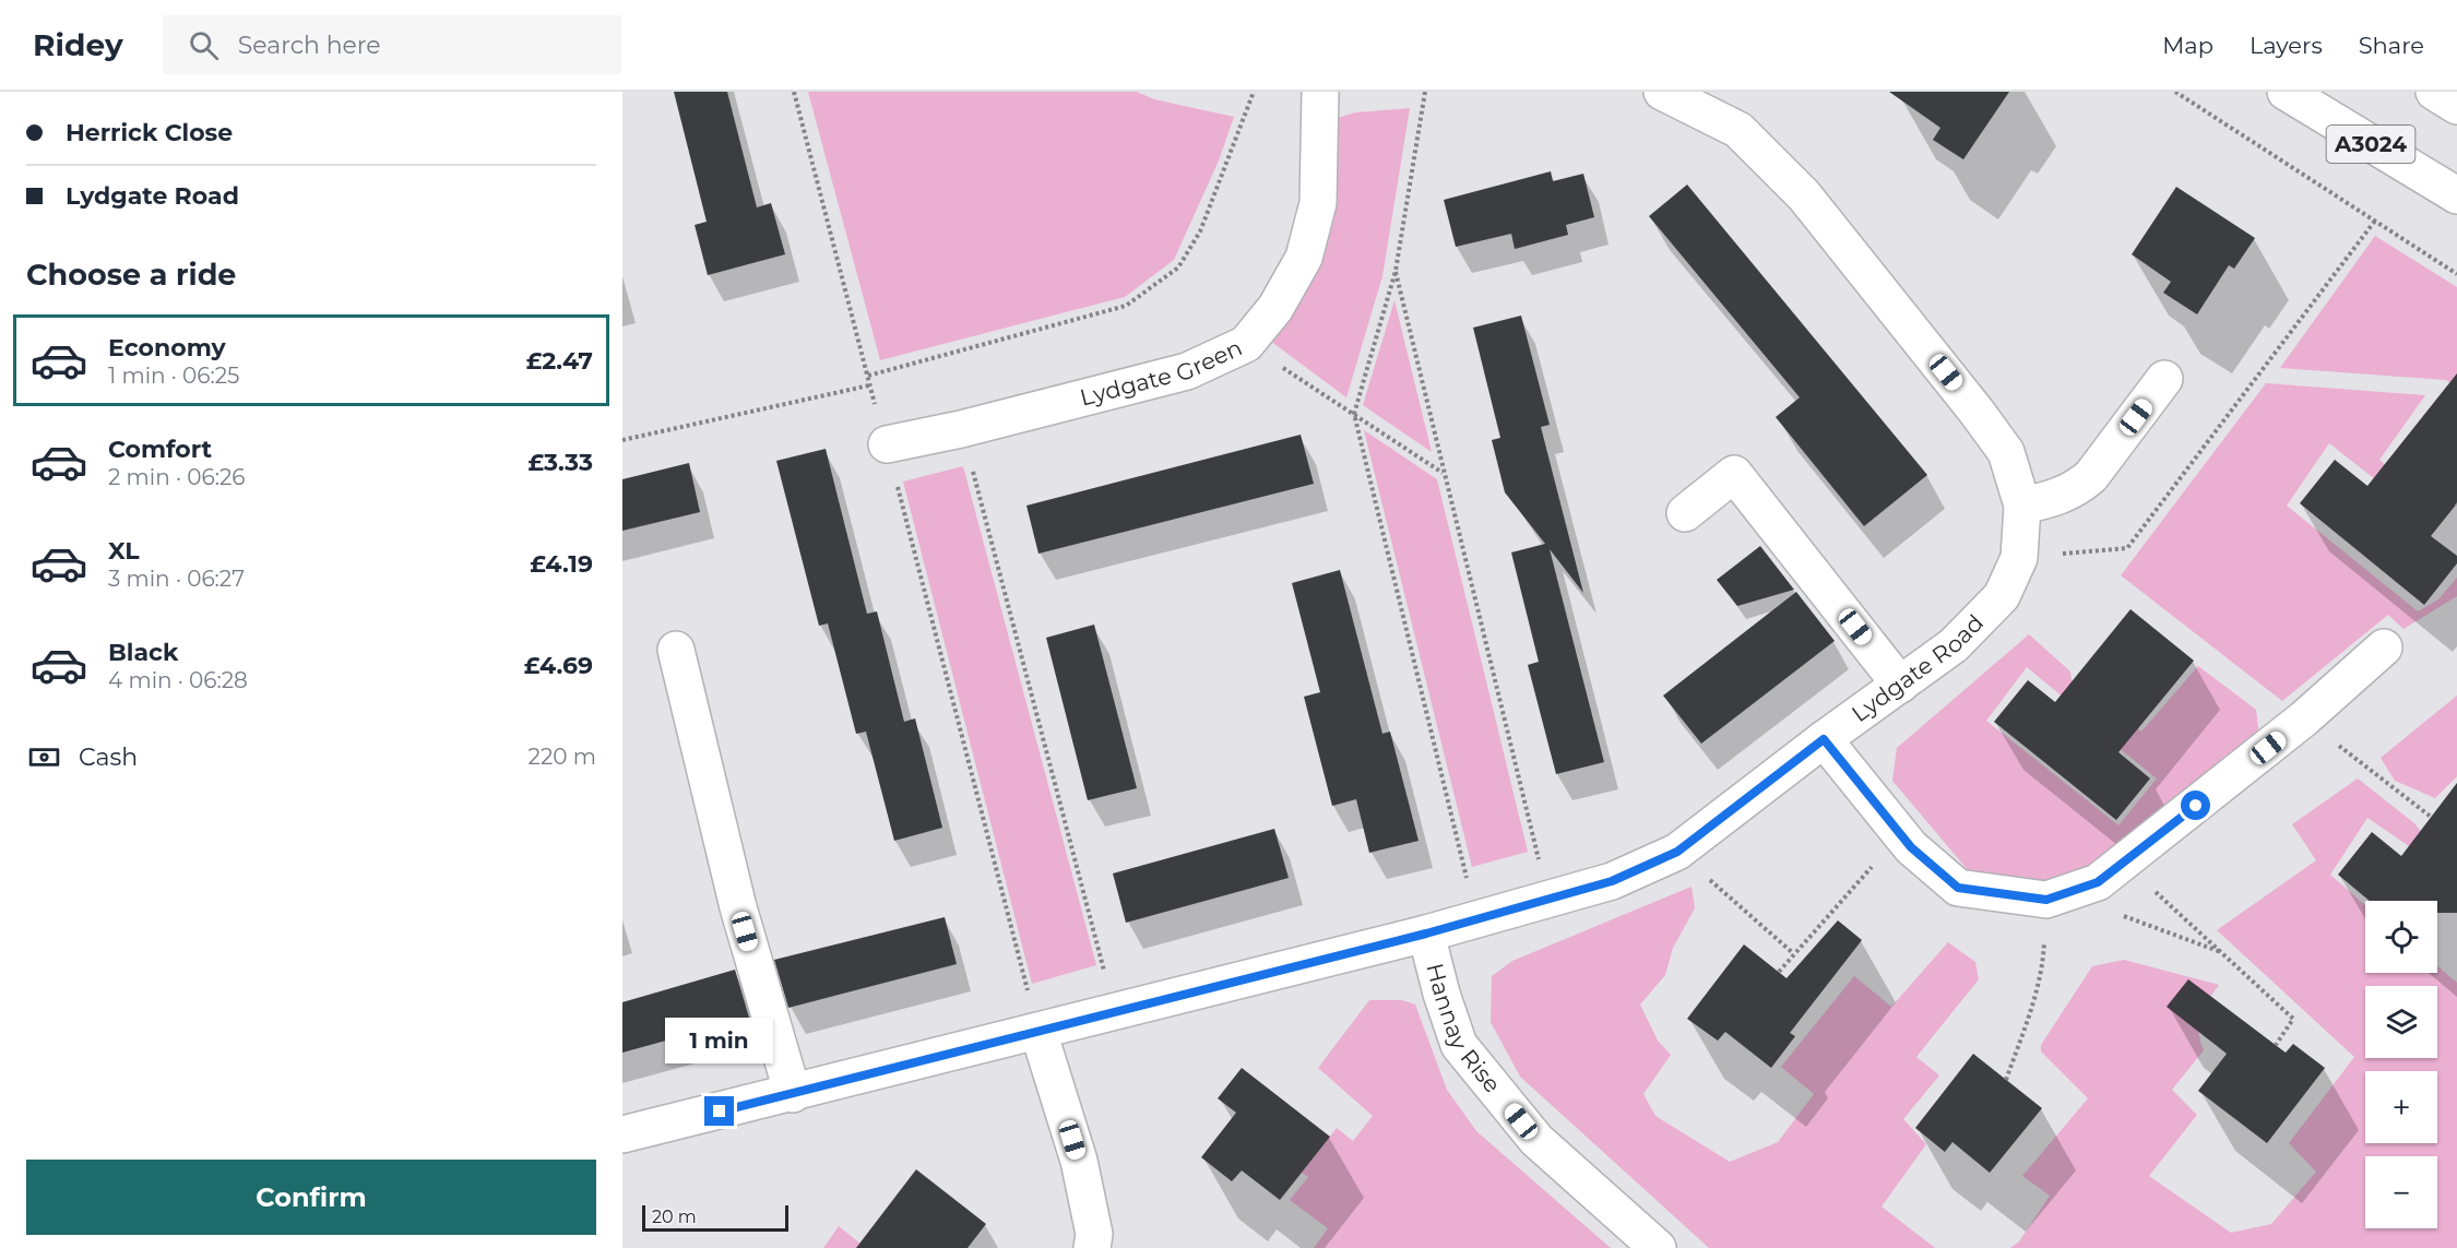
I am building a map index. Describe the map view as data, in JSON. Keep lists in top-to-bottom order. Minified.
{"streets":{"street":["A3024","Lydgate Green","Lydgate Road","Hannay Rise"]},"crossings":[["Lydgate Road","Hannay Rise"]],"scale_bar":"20 m","page":{"header":"Ridey","search":"Search here","nav":["Map","Layers","Share"],"banner":["Herrick Close","Lydgate Road"],"heading":"Choose a ride","list":[{"name":"Economy","note":"1 min · 06:25","value":"£2.47"},{"name":"Comfort","note":"2 min · 06:26","value":"£3.33"},{"name":"XL","note":"3 min · 06:27","value":"£4.19"},{"name":"Black","note":"4 min · 06:28","value":"£4.69"}],"pay":["Cash","220 m"],"map_buttons":["+","−"],"bubble":"1 min","buttons":"Confirm","scale":"20 m"}}
